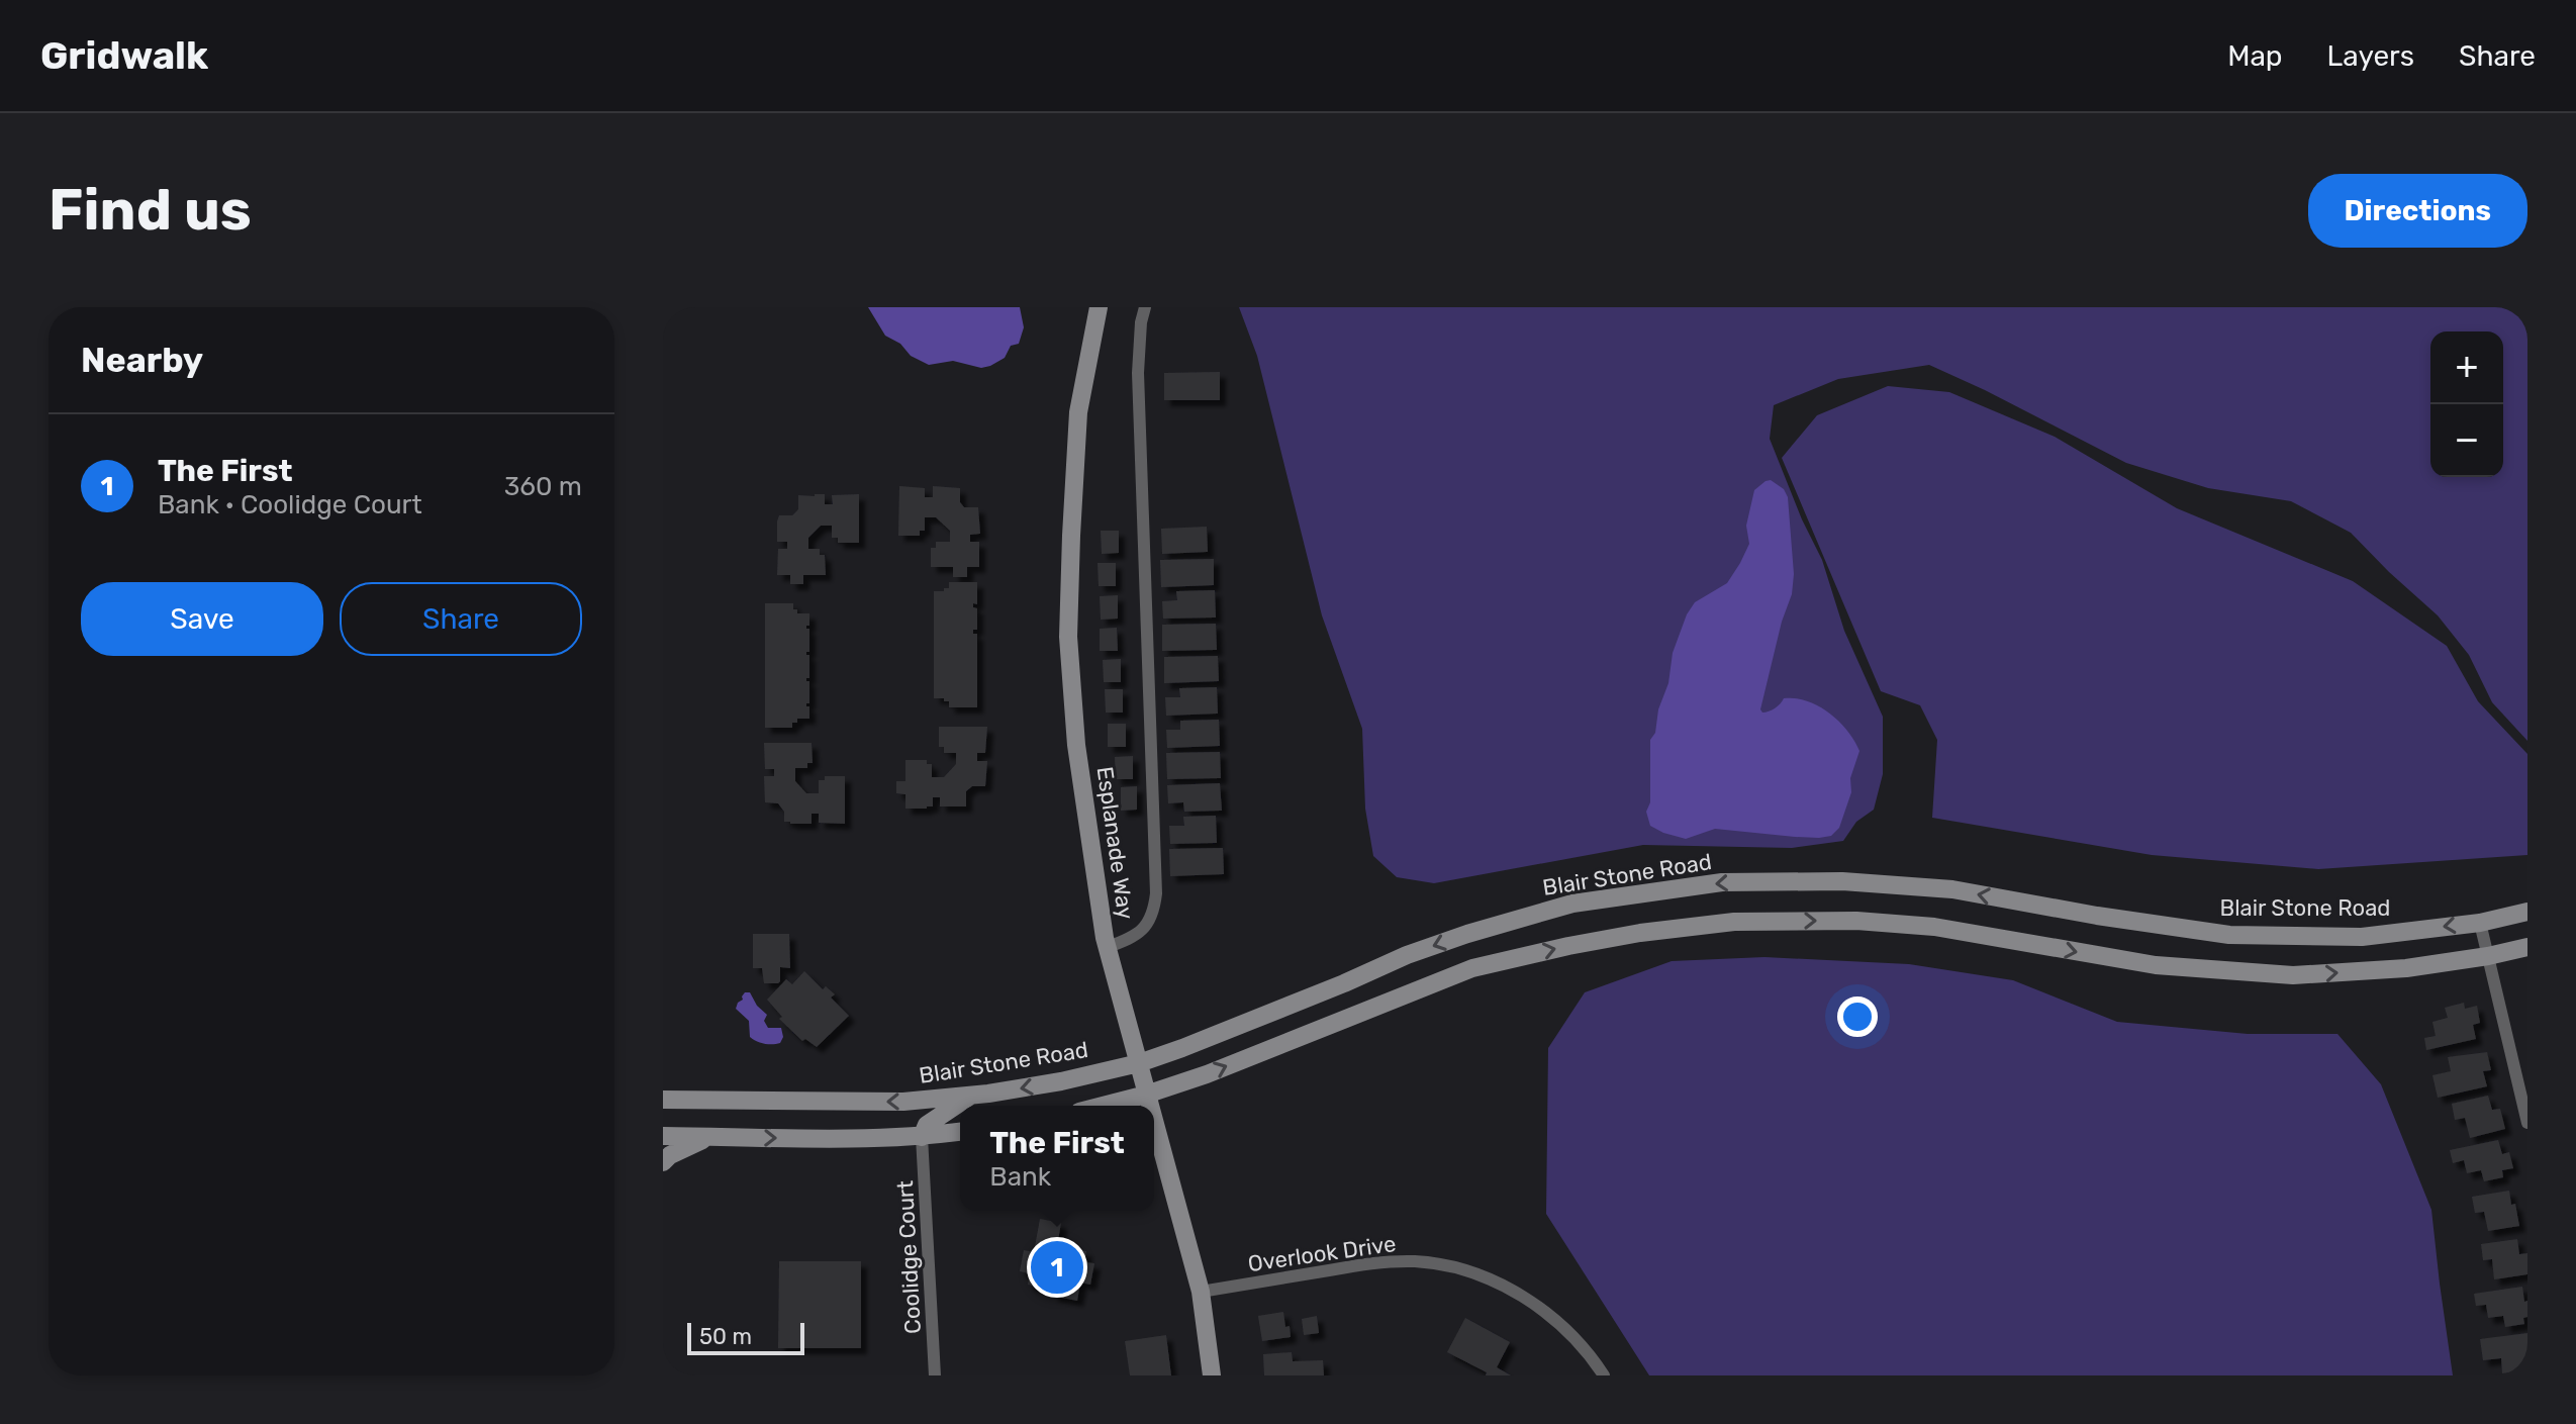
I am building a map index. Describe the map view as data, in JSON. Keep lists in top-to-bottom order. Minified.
{"streets":{"street":["Esplanade Way","Blair Stone Road","Overlook Drive","Coolidge Court"]},"crossings":[["Esplanade Way","Blair Stone Road"],["Esplanade Way","Overlook Drive"]],"scale_bar":"50 m","page":{"header":"Gridwalk","nav":["Map","Layers","Share"],"buttons":["Directions",["Save","Share"]],"title":"Find us","heading":"Nearby","map_buttons":["+","−"],"list":[{"mark":"1","name":"The First","note":"Bank · Coolidge Court","value":"360 m"}],"popup":["The First","Bank"],"pins":"1","scale":"50 m"}}
